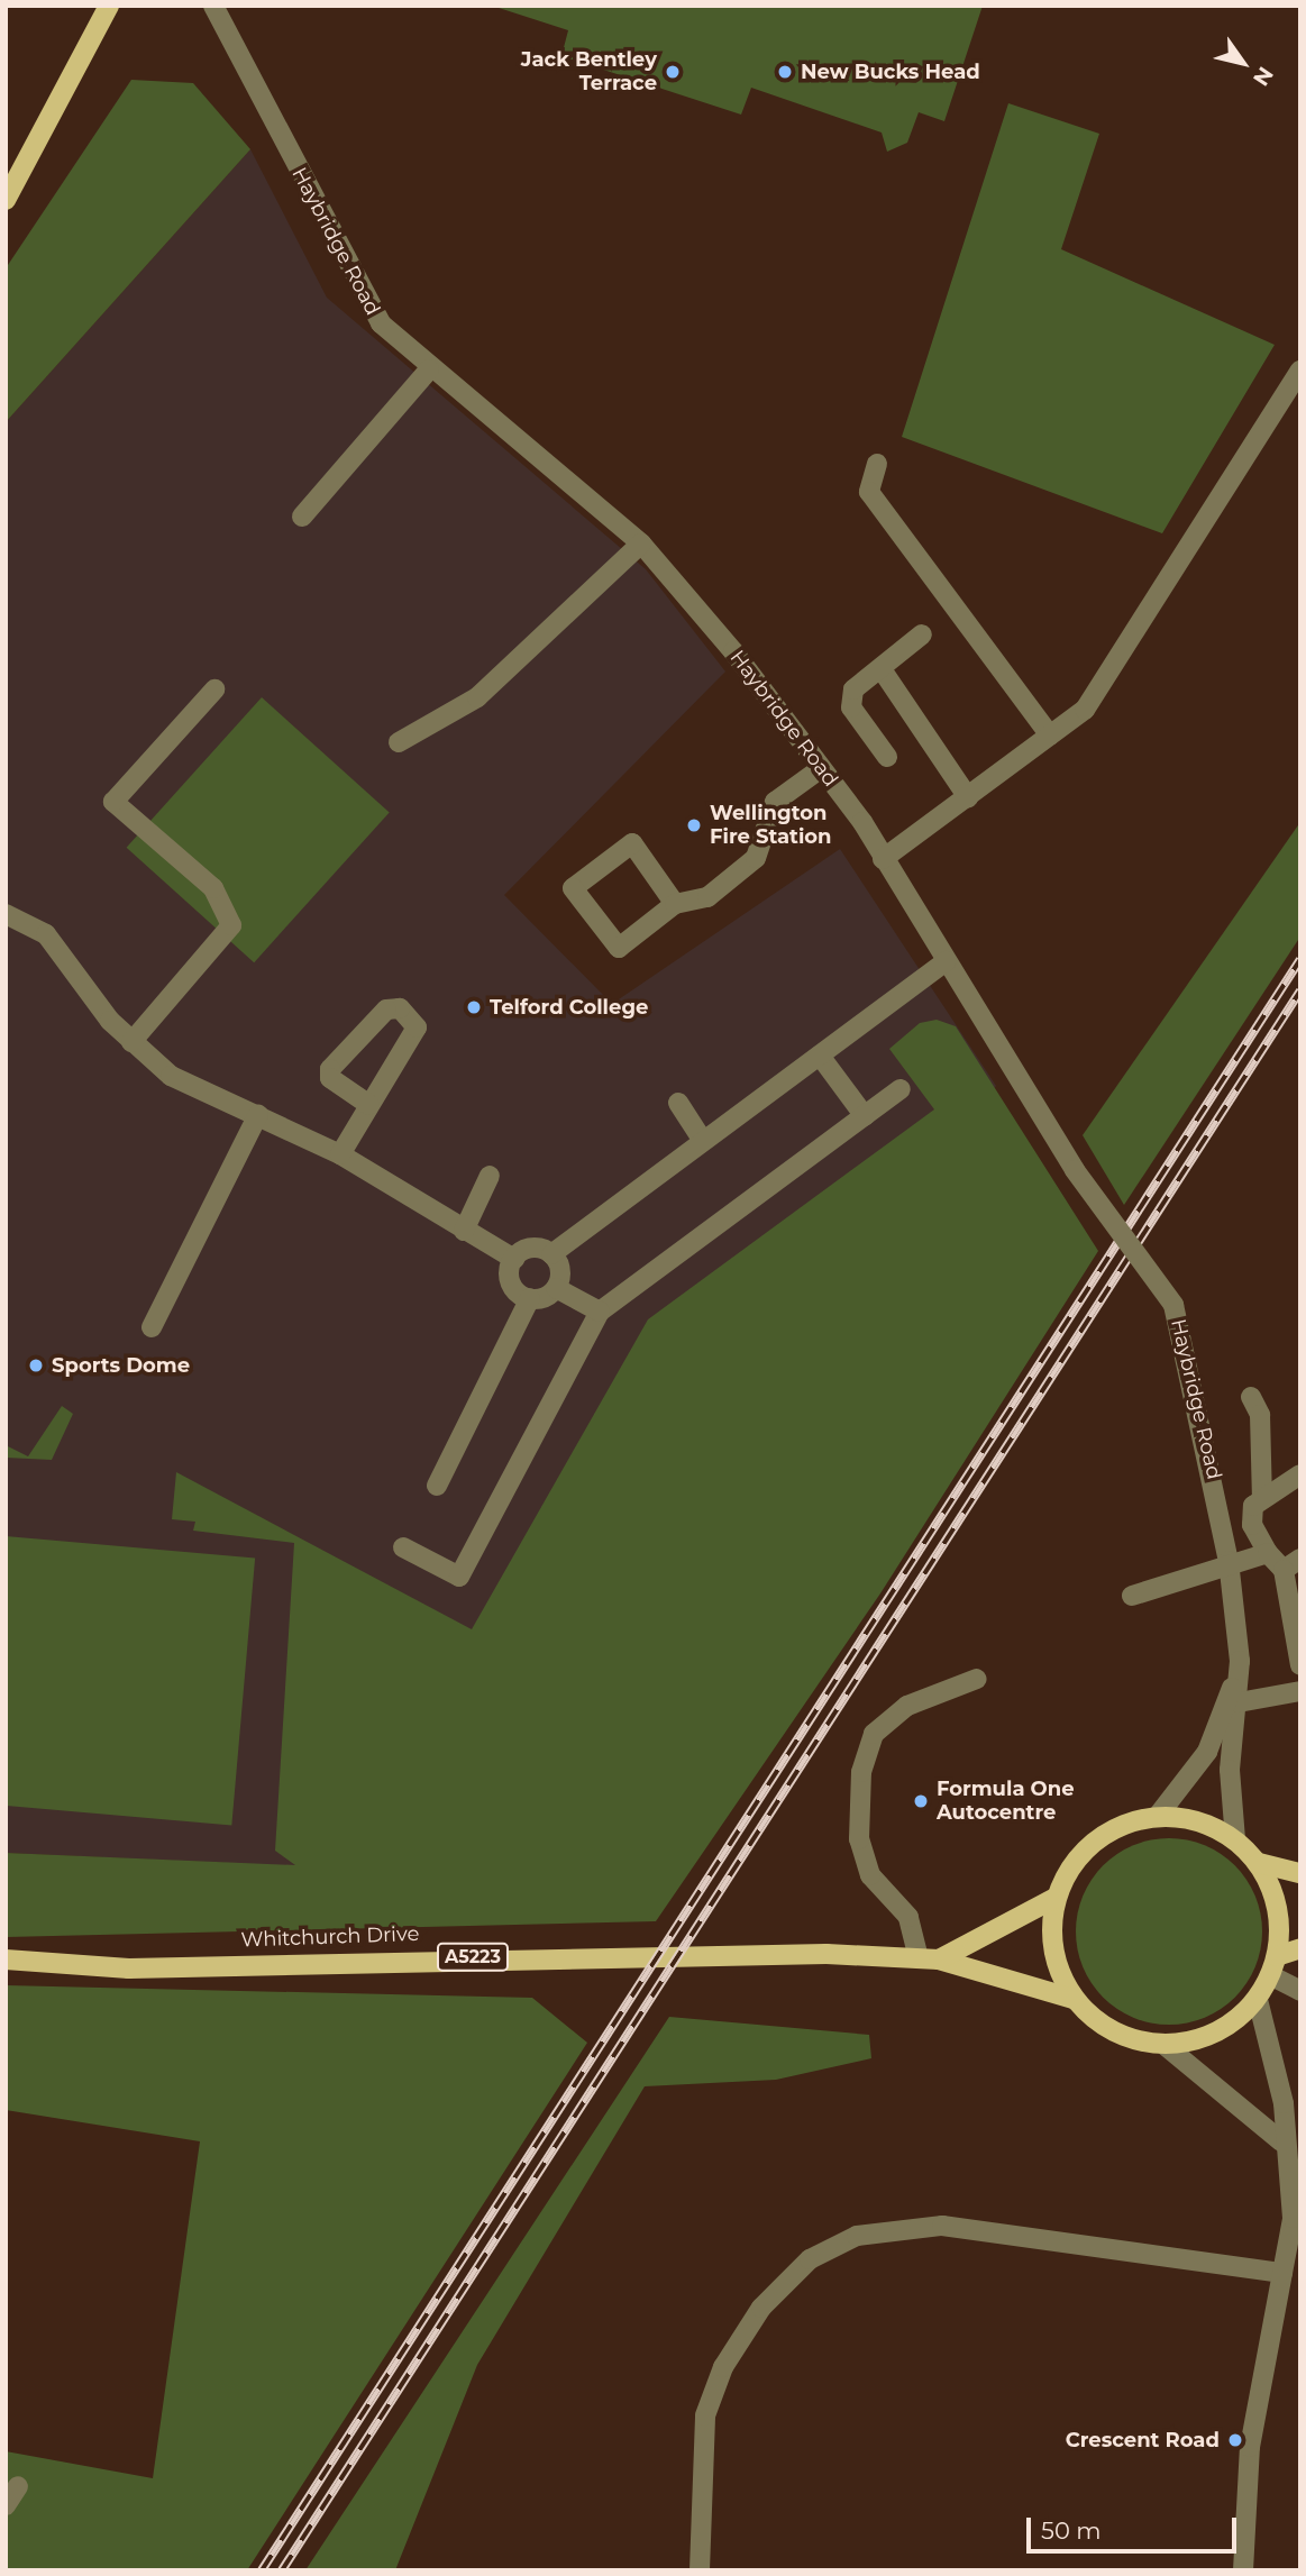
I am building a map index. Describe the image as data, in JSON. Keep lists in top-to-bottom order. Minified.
{"streets":{"main road":["Whitchurch Drive","A5223"],"street":["Haybridge Road"]},"crossings":[["Haybridge Road","Whitchurch Drive"]],"places":["Jack Bentley Terrace","New Bucks Head","Wellington Fire Station","Telford College","Sports Dome","Formula One Autocentre","Crescent Road"],"scale_bar":"50 m","north":"bottom right"}
